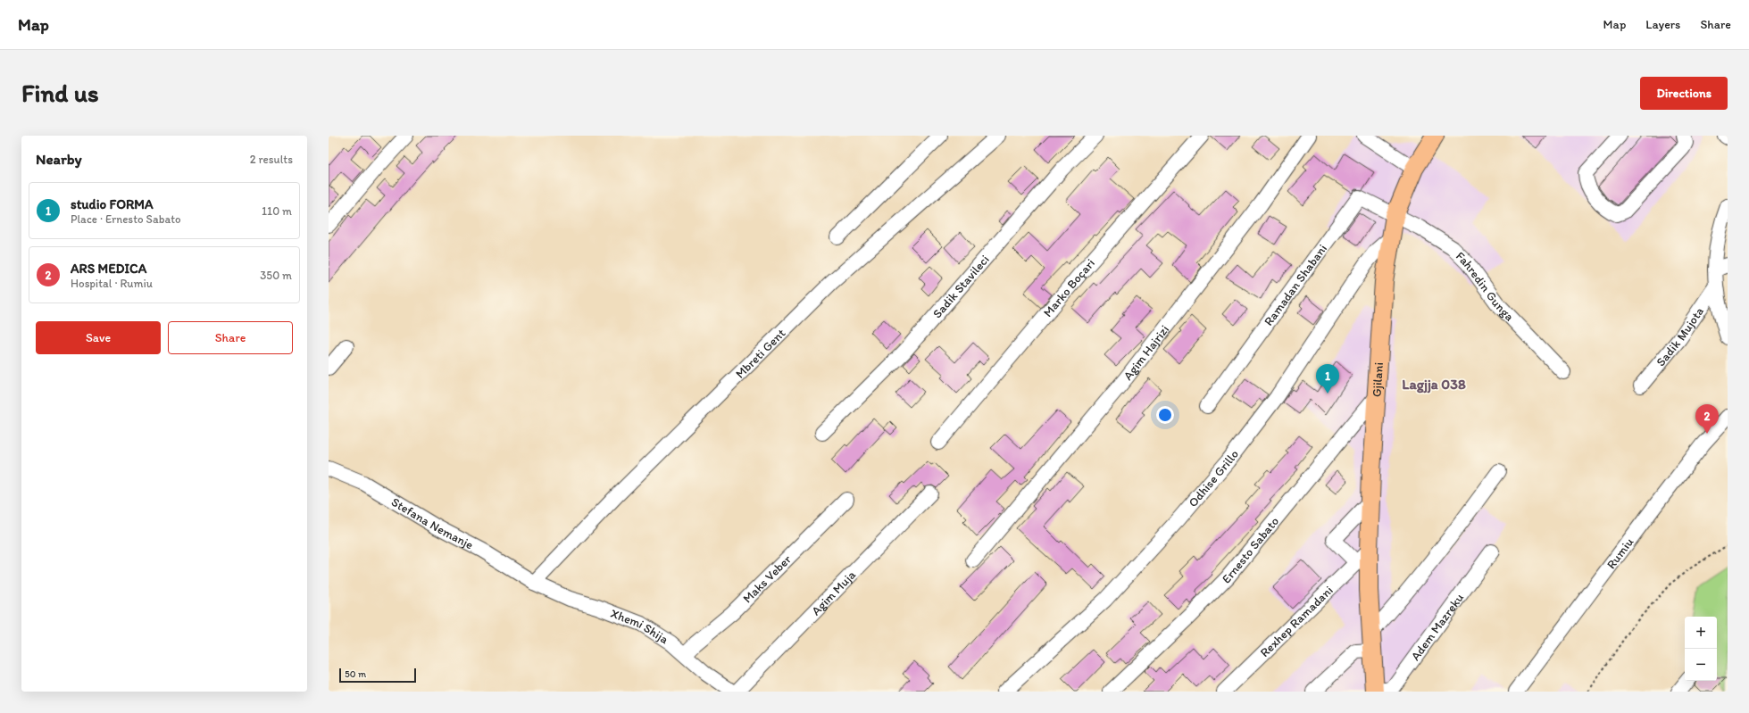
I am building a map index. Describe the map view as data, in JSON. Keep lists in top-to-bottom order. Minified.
{"streets":{"main road":["Gjilani"],"street":["Ramadan Shabani","Sadik Stavileci","Fahredin Gunga","Marko Boçari","Sadik Mujota","Agim Hajrizi","Mbreti Gent","Odhise Grillo","Stefana Nemanje","Ernesto Sabato","Rumiu","Maks Veber","Agim Muja","Rexhep Ramadani","Adem Mazreku","Xhemi Shija"]},"crossings":[["Ramadan Shabani","Fahredin Gunga"],["Ramadan Shabani","Gjilani"],["Fahredin Gunga","Gjilani"],["Mbreti Gent","Stefana Nemanje"],["Mbreti Gent","Xhemi Shija"],["Gjilani","Odhise Grillo"],["Gjilani","Ernesto Sabato"],["Gjilani","Rexhep Ramadani"],["Gjilani","Adem Mazreku"],["Stefana Nemanje","Xhemi Shija"],["Maks Veber","Xhemi Shija"]],"districts":["Lagjja 038"],"scale_bar":"50 m","page":{"header":"Map","nav":["Map","Layers","Share"],"buttons":["Directions",["Save","Share"]],"title":"Find us","heading":["Nearby","2 results"],"list":[{"mark":"1","name":"studio FORMA","note":"Place · Ernesto Sabato","value":"110 m"},{"mark":"2","name":"ARS MEDICA","note":"Hospital · Rumiu","value":"350 m"}],"pins":["1","2"],"map_buttons":["+","−"],"scale":"50 m"}}
